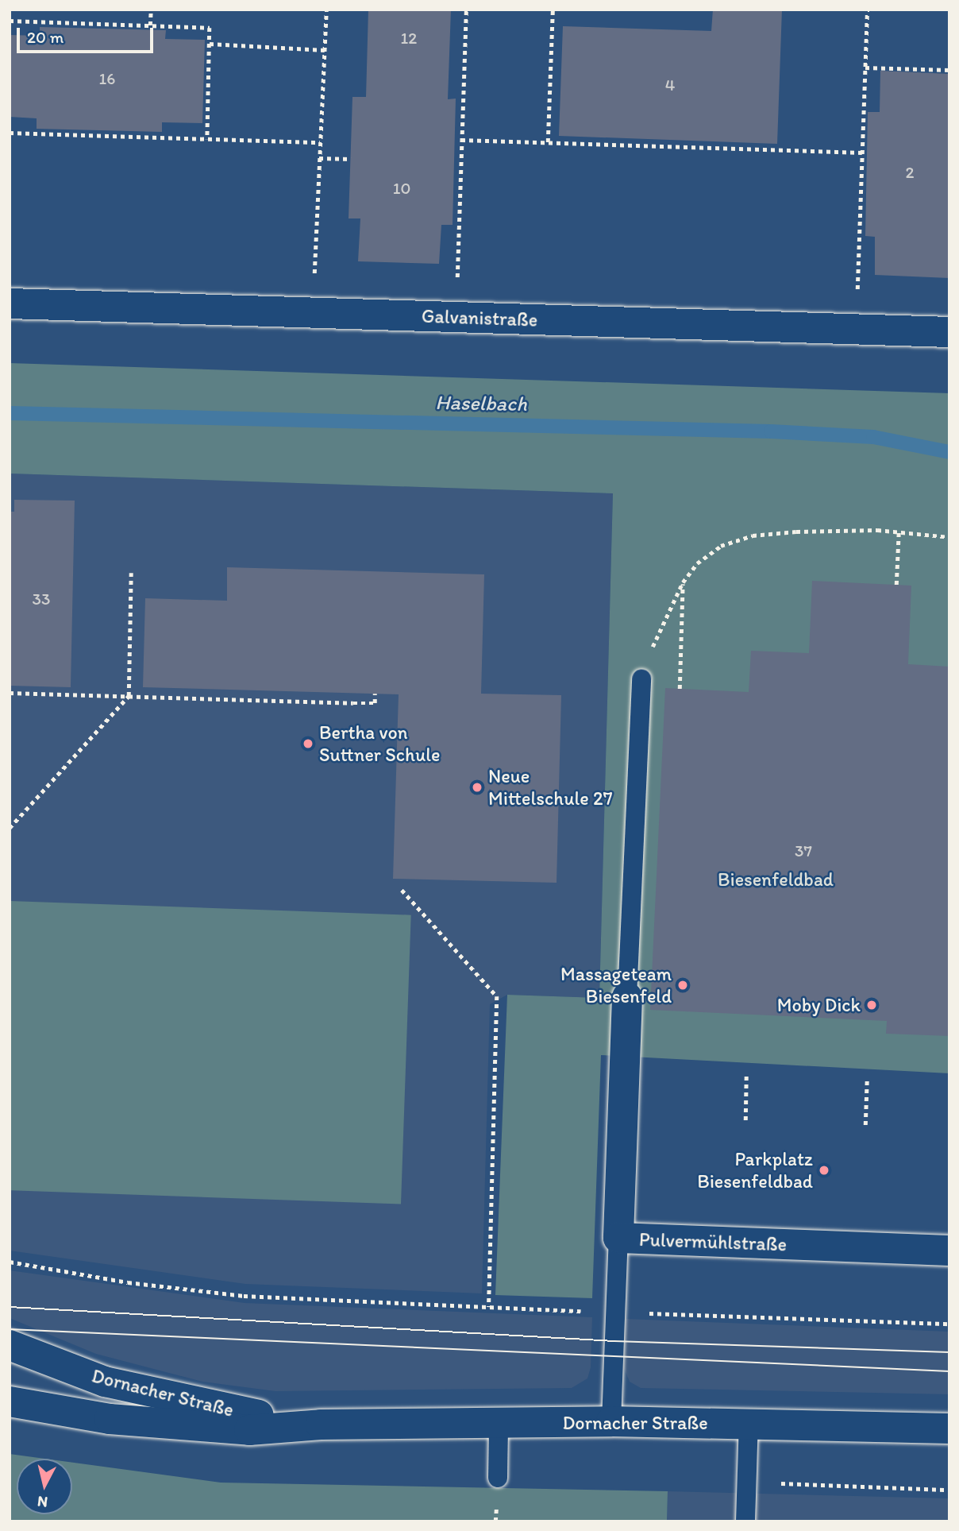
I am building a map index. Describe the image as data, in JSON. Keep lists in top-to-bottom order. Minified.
{"streets":{"street":["Galvanistraße","Pulvermühlstraße","Dornacher Straße"]},"water":["Haselbach"],"parks":["Biesenfeldbad"],"places":["Bertha von Suttner Schule","Neue Mittelschule 27","Massageteam Biesenfeld","Moby Dick","Parkplatz Biesenfeldbad"],"house_numbers":["12","16","4","2","10","33","37"],"scale_bar":"20 m","north":"bottom"}
